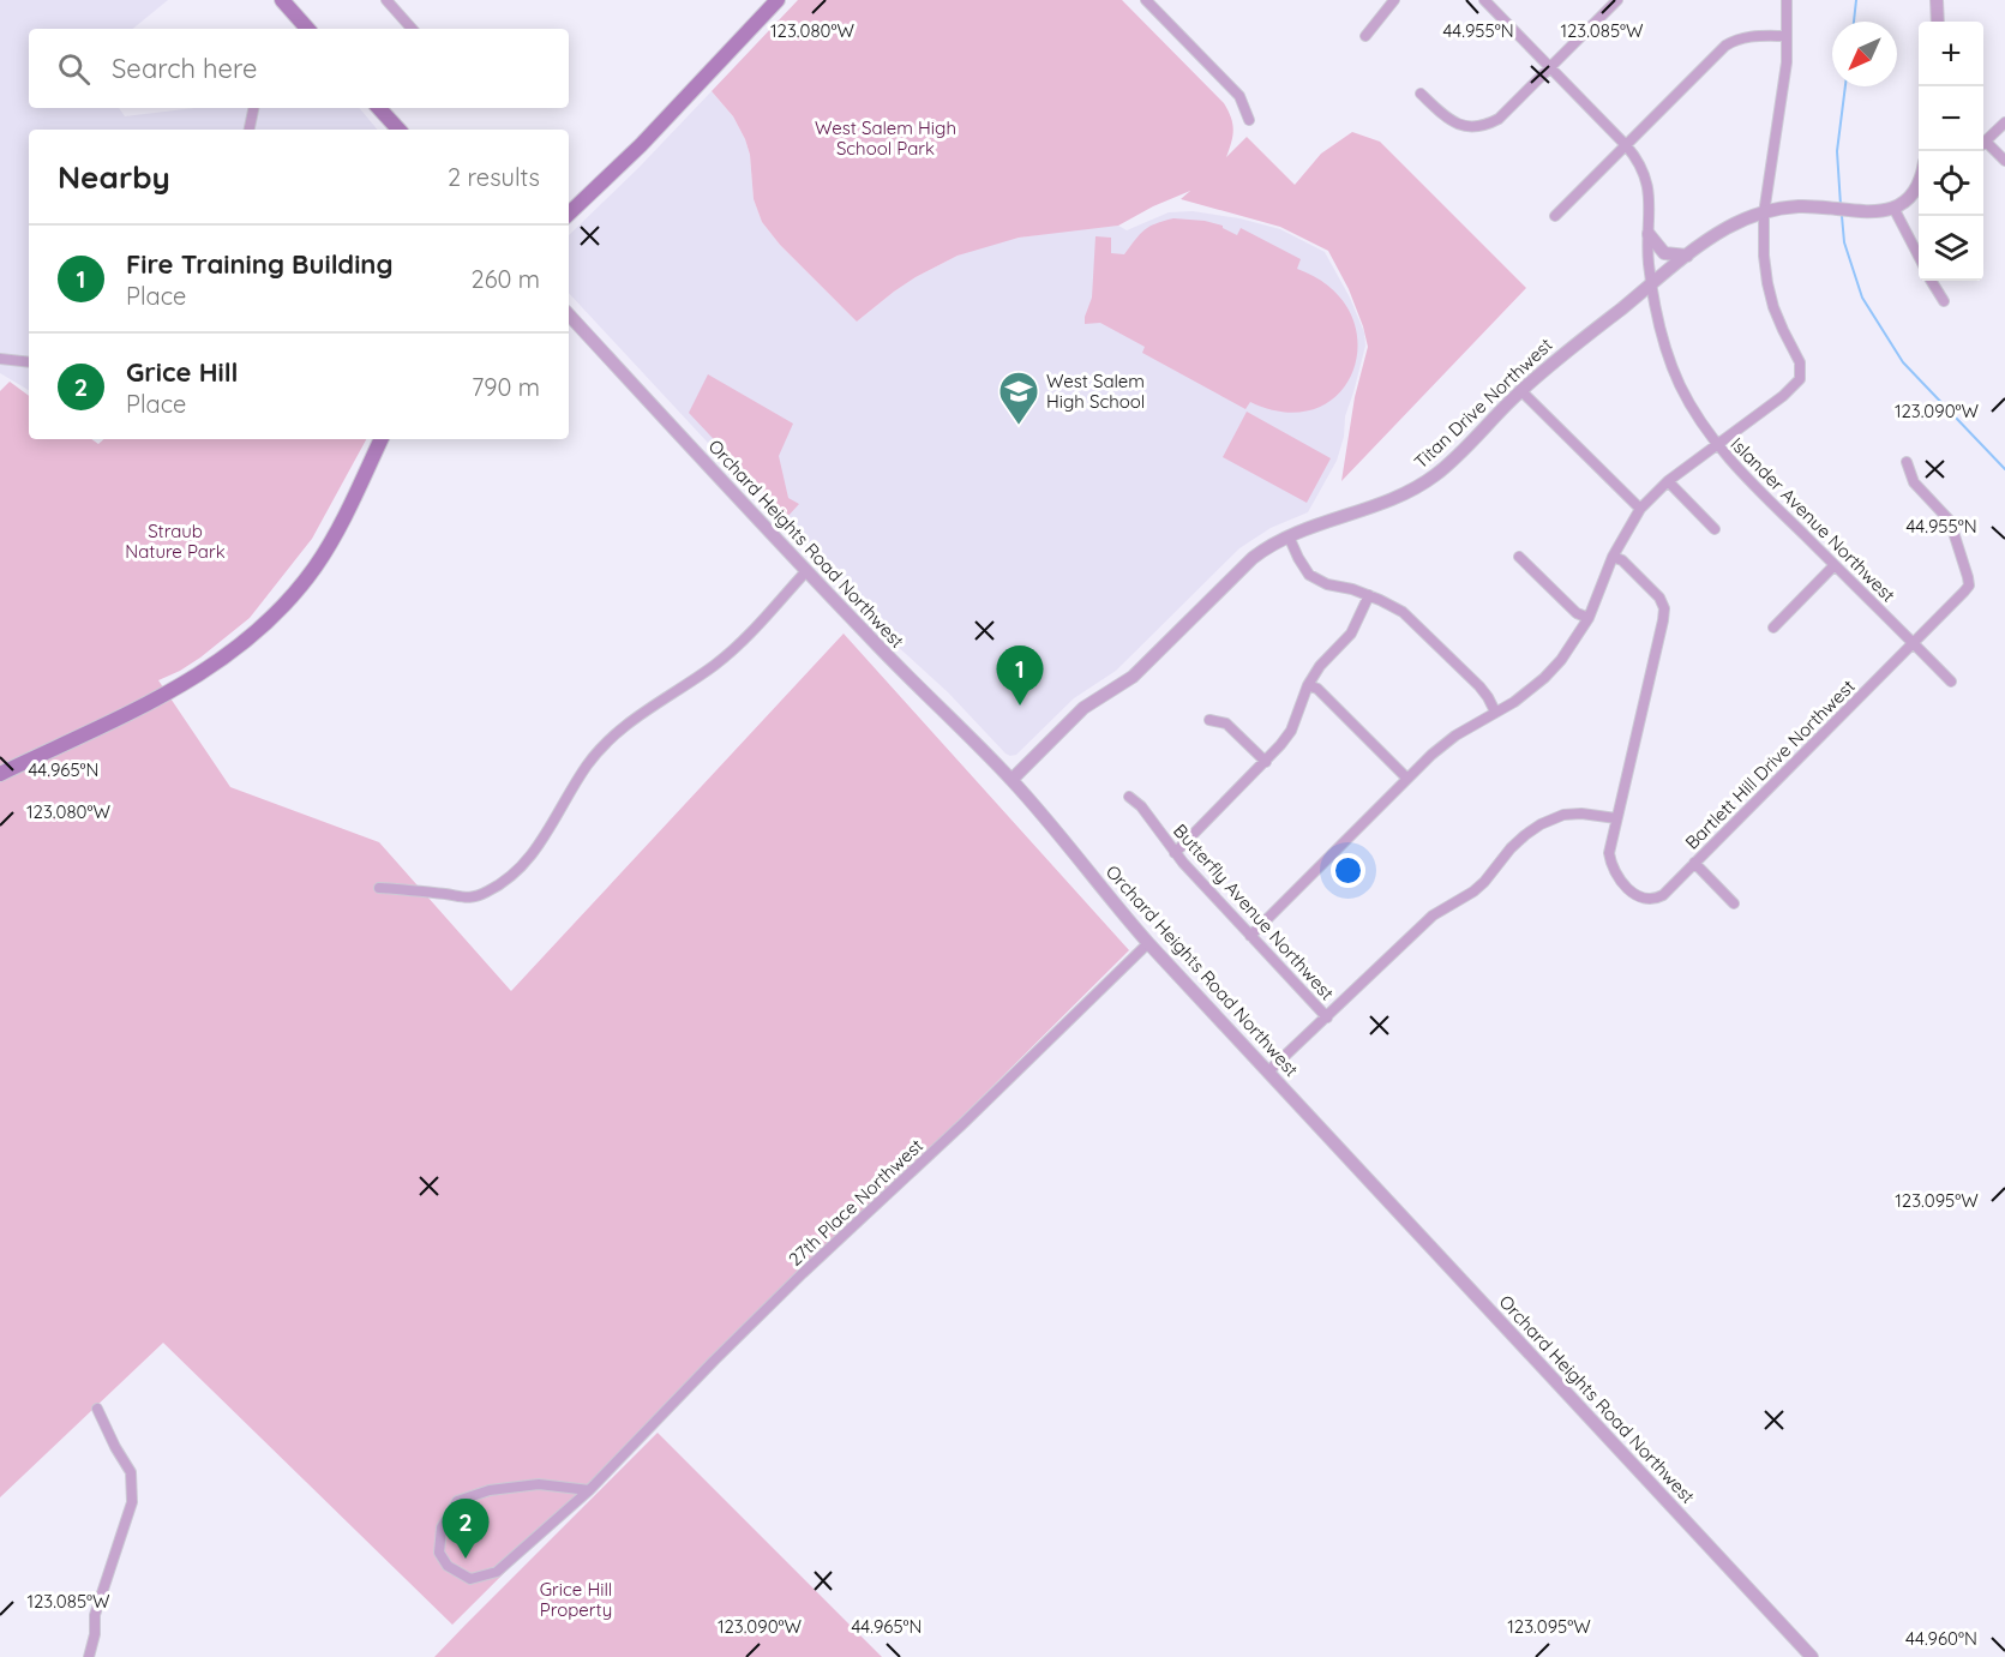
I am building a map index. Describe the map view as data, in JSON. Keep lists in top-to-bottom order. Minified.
{"streets":{"street":["Titan Drive Northwest","Islander Avenue Northwest","Orchard Heights Road Northwest","Bartlett Hill Drive Northwest","Butterfly Avenue Northwest","27th Place Northwest"]},"crossings":[["Titan Drive Northwest","Islander Avenue Northwest"],["Titan Drive Northwest","Orchard Heights Road Northwest"],["Islander Avenue Northwest","Bartlett Hill Drive Northwest"],["Orchard Heights Road Northwest","27th Place Northwest"]],"parks":["West Salem High School Park","Straub Nature Park","Grice Hill Property"],"places":{"school or university":["West Salem High School"]},"north":"bottom left","page":{"map_buttons":["+","−"],"search":"Search here","heading":["Nearby","2 results"],"list":[{"mark":"1","name":"Fire Training Building","note":"Place","value":"260 m"},{"mark":"2","name":"Grice Hill","note":"Place","value":"790 m"}],"pins":["1","2"]},"coordinates":["123.080°W","44.955°N","123.085°W","123.090°W","44.965°N","123.095°W","44.960°N"]}
